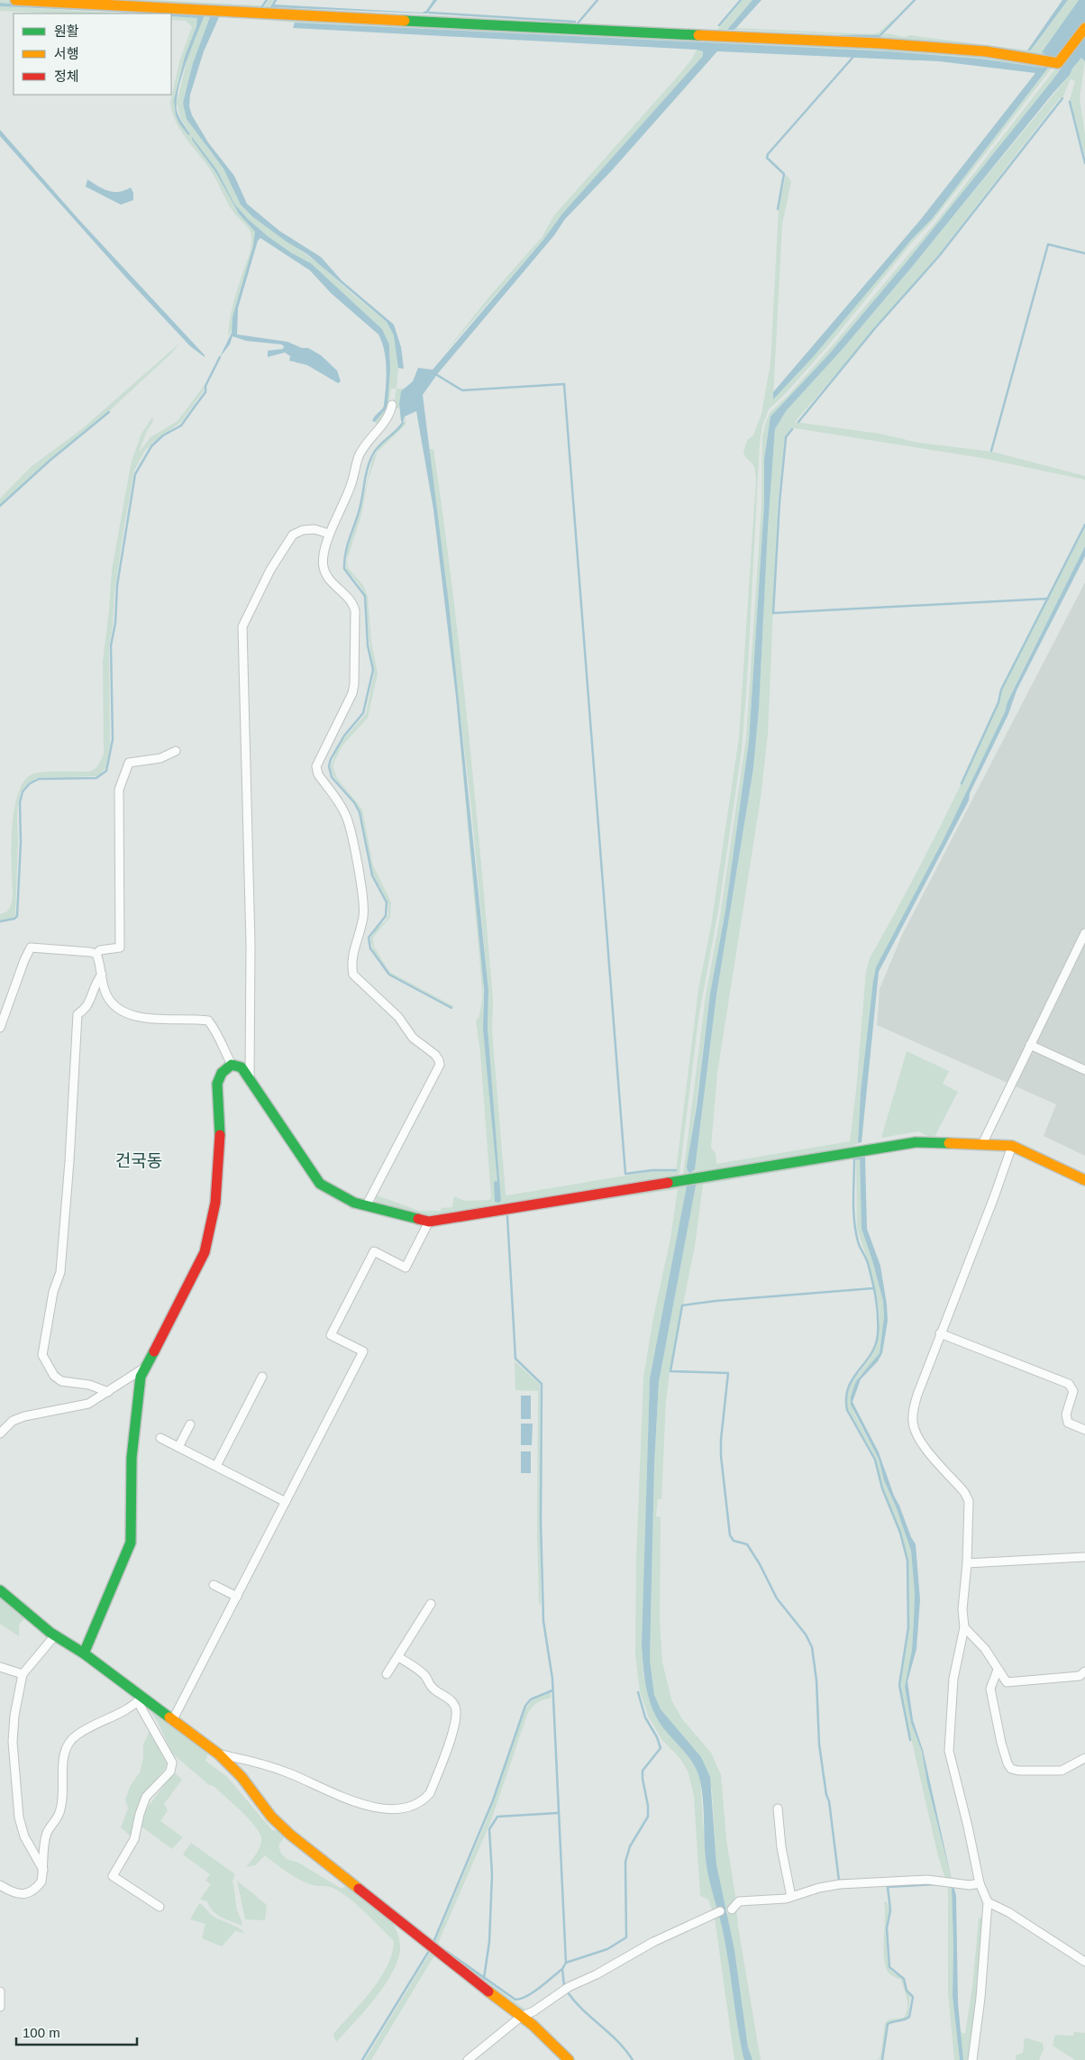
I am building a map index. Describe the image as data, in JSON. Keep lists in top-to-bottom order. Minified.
{"districts":["건국동"],"legend":["원활","서행","정체"],"scale_bar":"100 m"}
